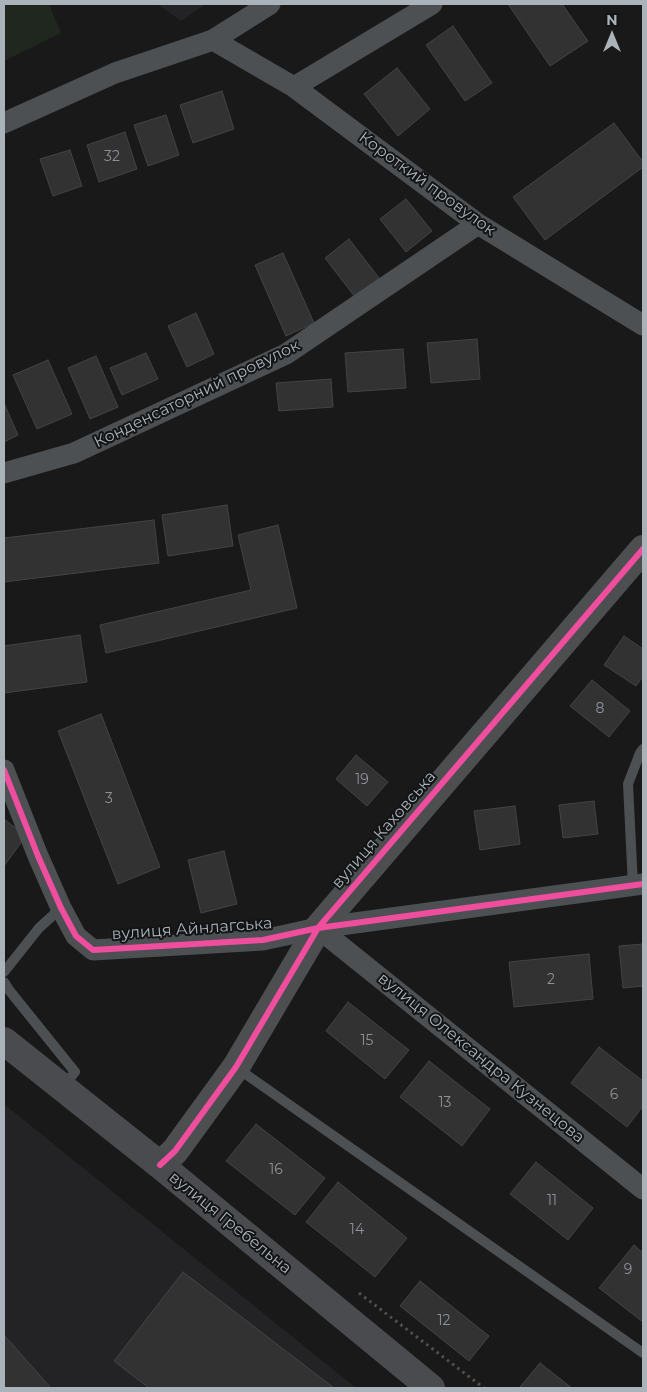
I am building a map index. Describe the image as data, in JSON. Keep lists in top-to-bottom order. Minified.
{"streets":{"main road":["вулиця Гребельна"],"street":["Короткий провулок","Конденсаторний провулок","вулиця Каховська","вулиця Айнлагська","вулиця Олександра Кузнецова"]},"crossings":[["Короткий провулок","Конденсаторний провулок"],["вулиця Каховська","вулиця Айнлагська"],["вулиця Каховська","вулиця Олександра Кузнецова"],["вулиця Каховська","вулиця Гребельна"],["вулиця Айнлагська","вулиця Олександра Кузнецова"]],"house_numbers":["32","8","19","3","2","15","6","13","16","11","14","9","12"],"north":"top"}
